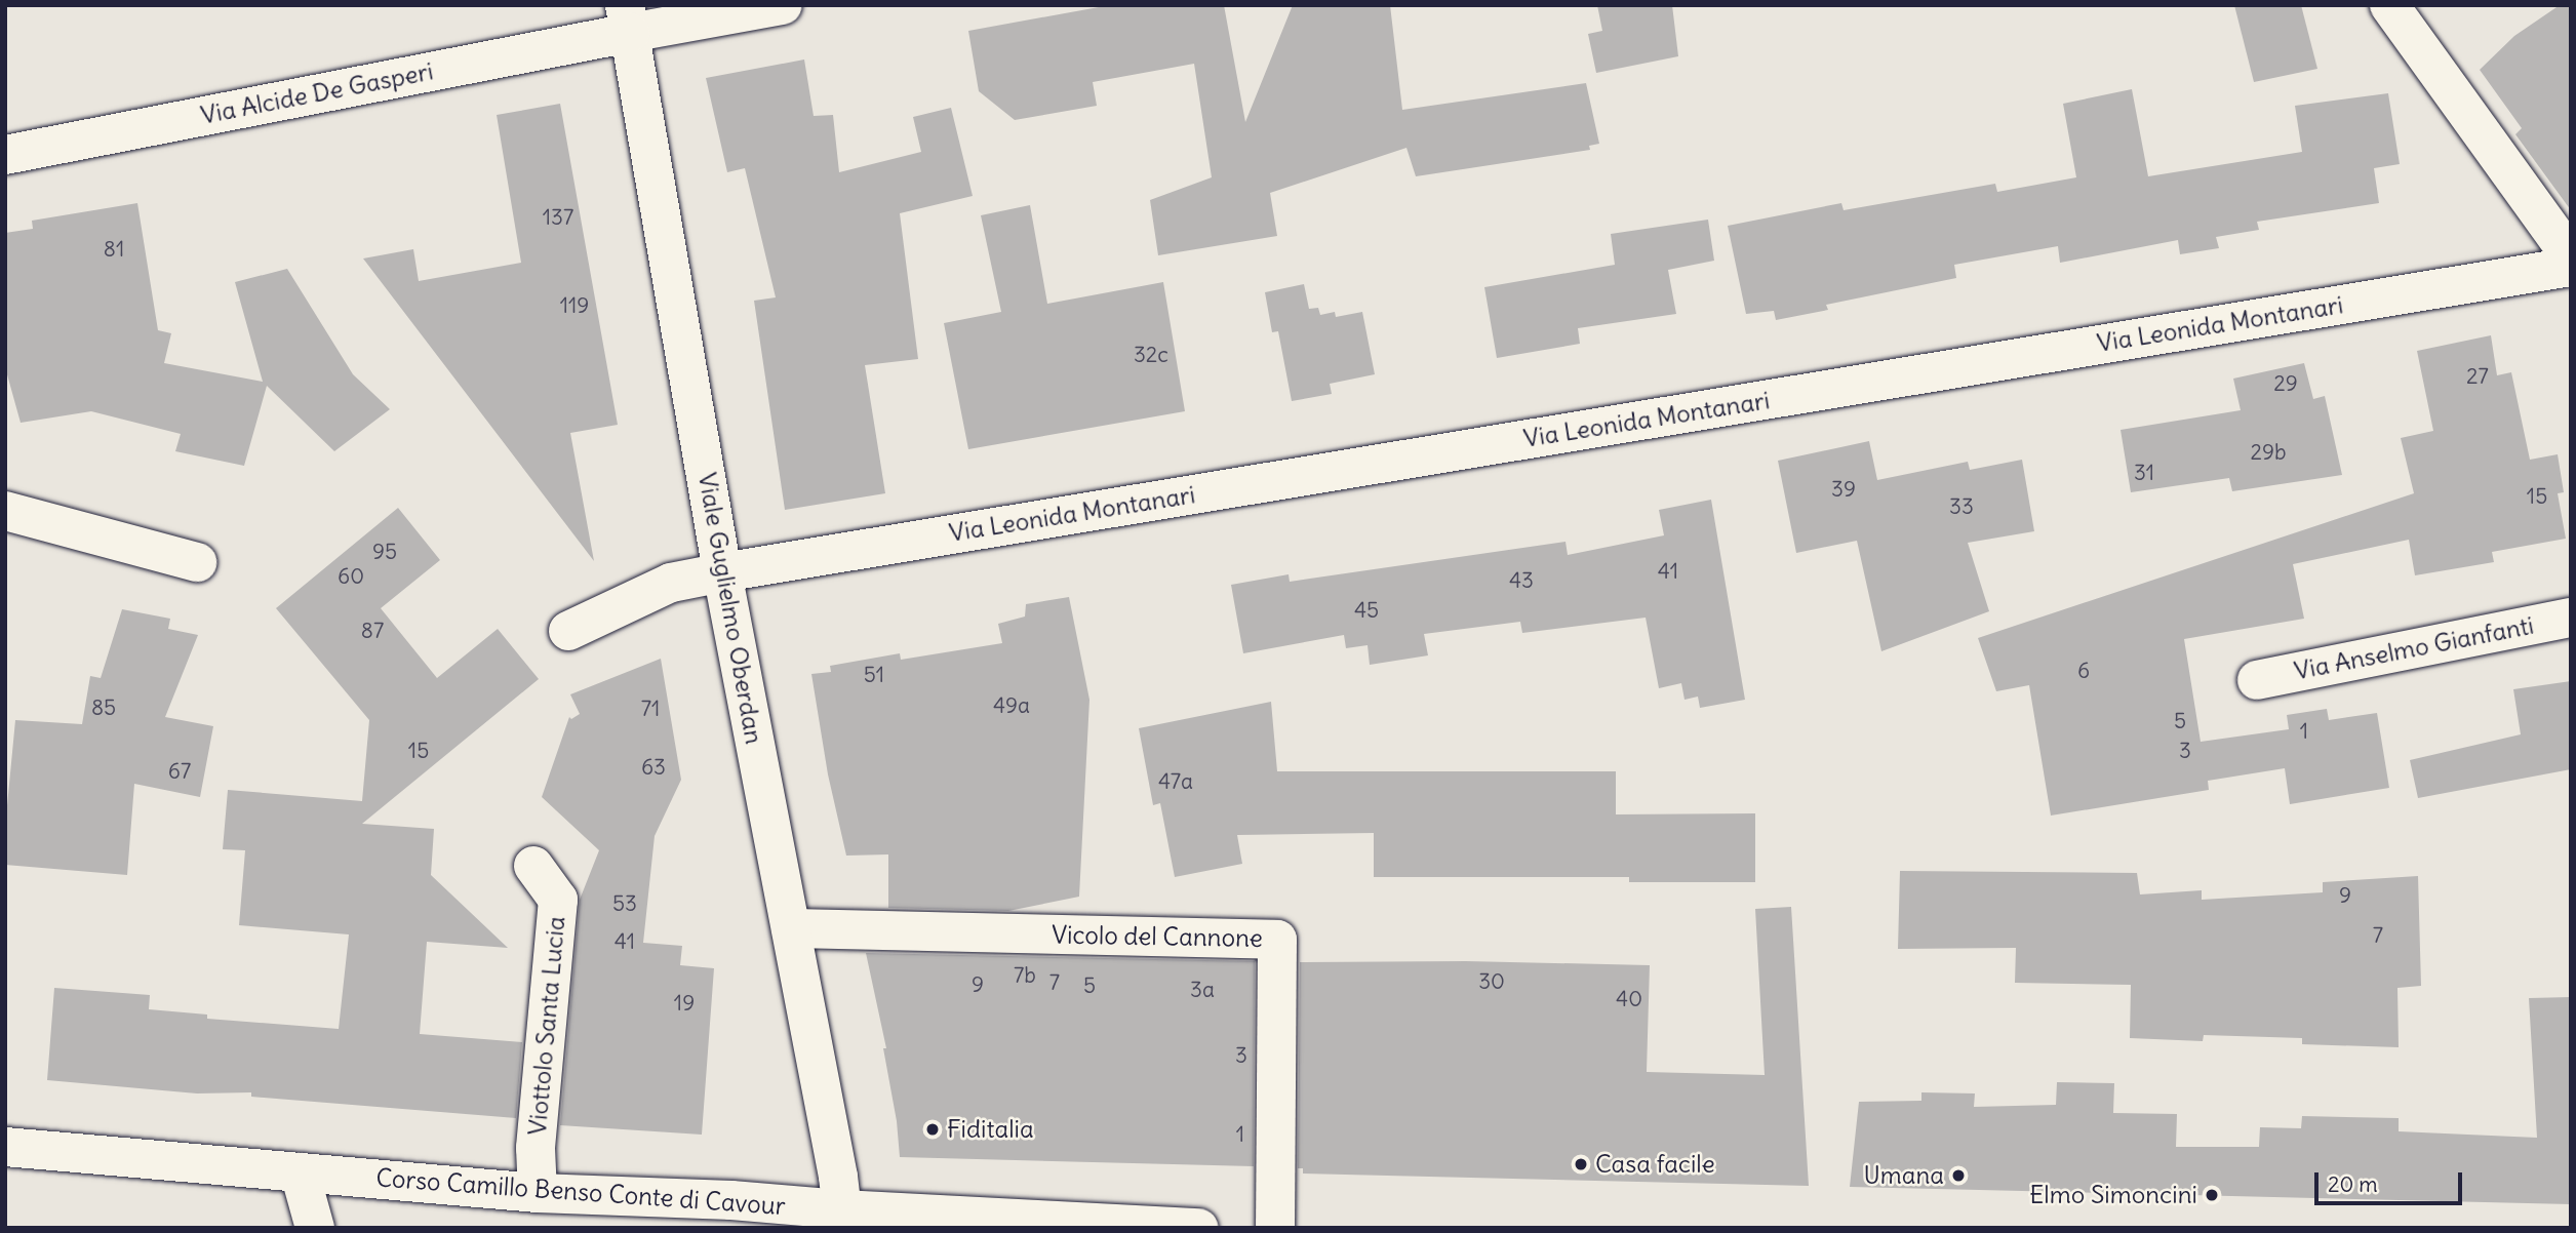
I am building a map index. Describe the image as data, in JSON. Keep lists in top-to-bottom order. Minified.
{"streets":{"street":["Via Alcide De Gasperi","Via Leonida Montanari","Viale Guglielmo Oberdan","Via Anselmo Gianfanti","Vicolo del Cannone","Viottolo Santa Lucia","Corso Camillo Benso Conte di Cavour"]},"crossings":[["Via Alcide De Gasperi","Viale Guglielmo Oberdan"],["Via Leonida Montanari","Viale Guglielmo Oberdan"],["Viale Guglielmo Oberdan","Vicolo del Cannone"],["Viale Guglielmo Oberdan","Corso Camillo Benso Conte di Cavour"],["Viottolo Santa Lucia","Corso Camillo Benso Conte di Cavour"]],"places":["Fiditalia","Casa facile","Umana","Elmo Simoncini"],"house_numbers":["137","81","119","32c","27","29","29b","31","39","15","33","95","41","60","43","45","87","6","51","49a","85","71","5","1","15","3","63","67","47a","9","53","7","41","7b","30","7","9","5","3a","40","19","3","1"],"scale_bar":"20 m"}
